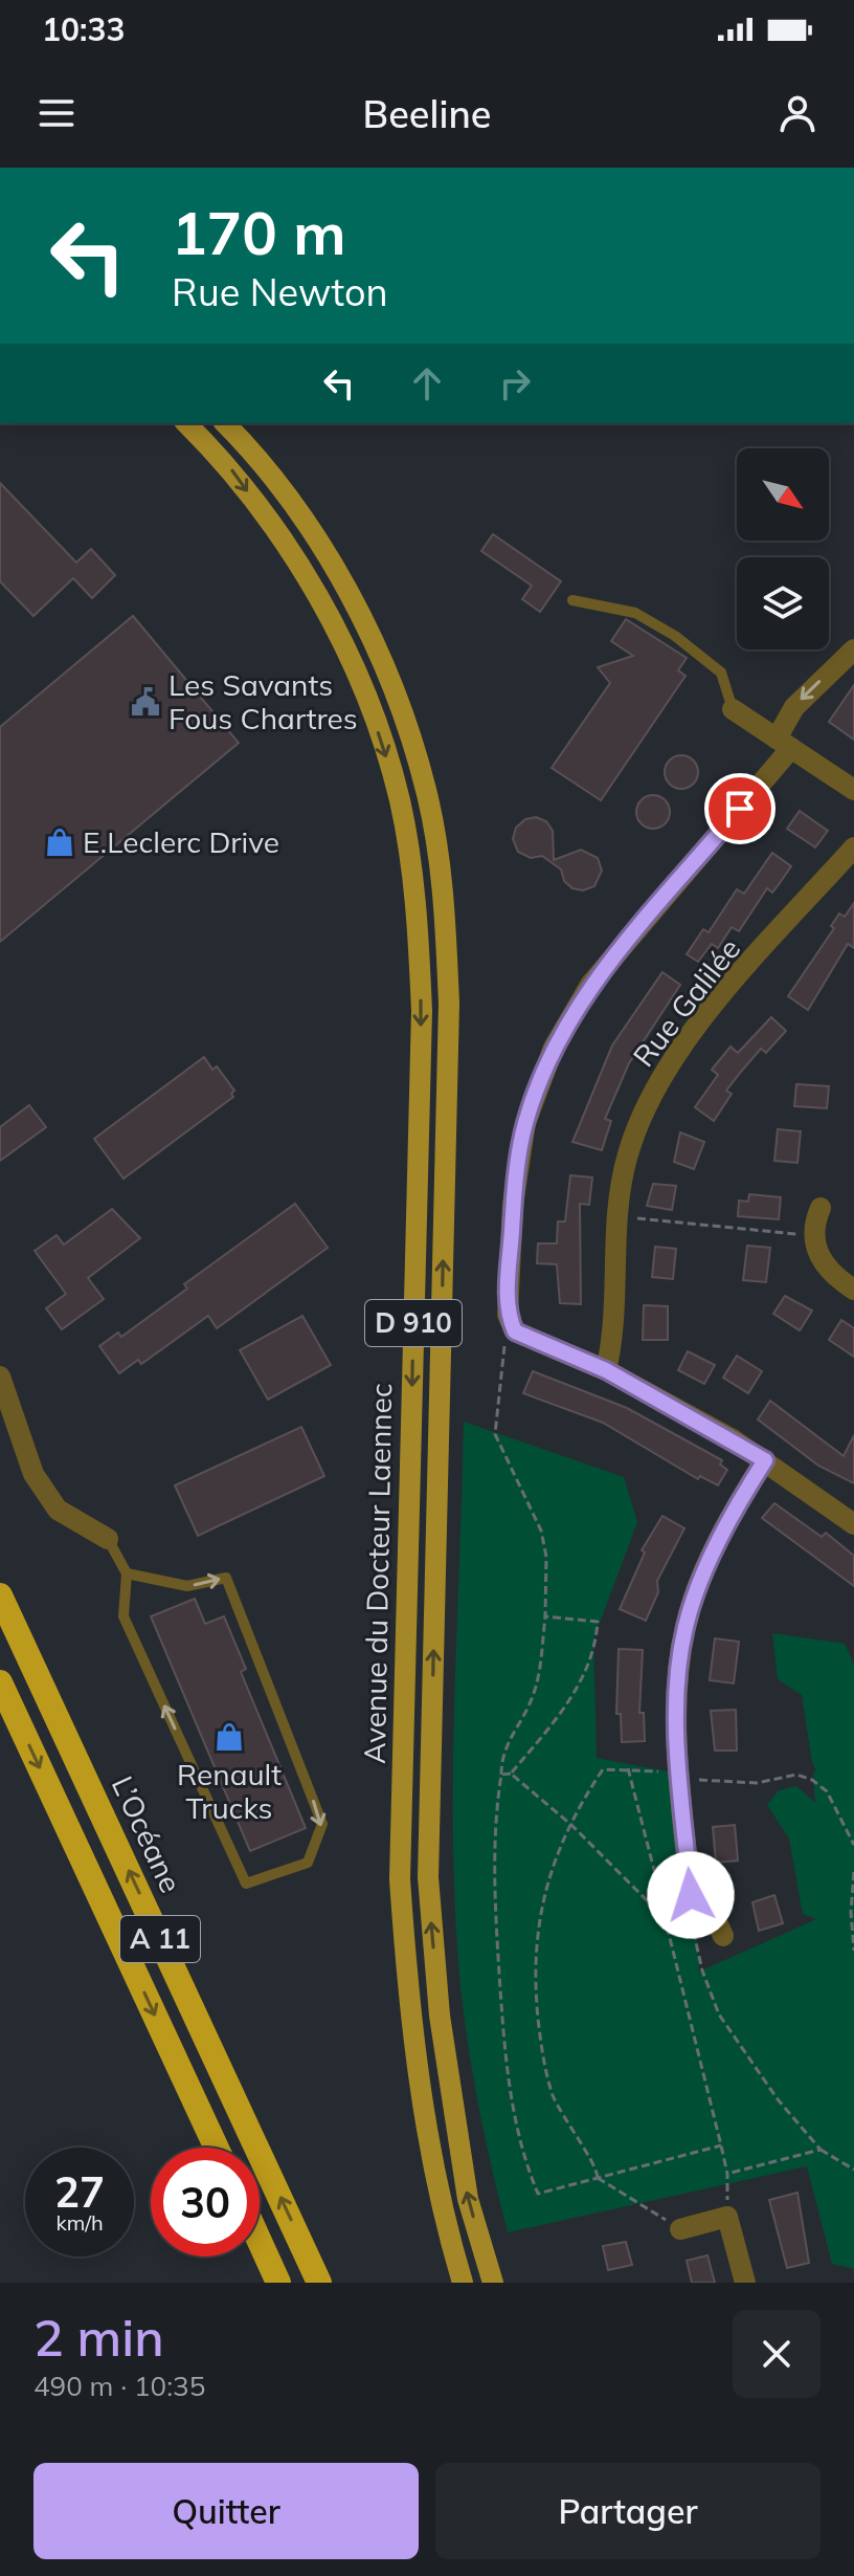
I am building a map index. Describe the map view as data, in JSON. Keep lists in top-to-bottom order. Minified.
{"streets":{"highway":["L’Océane","A 11"],"main road":["D 910","Avenue du Docteur Laennec"],"street":["Rue Galilée"]},"places":{"public building":["Les Savants Fous Chartres"],"shop":["E.Leclerc Drive","Renault Trucks"]},"north":"bottom right","page":{"status":"10:33","header":"Beeline","turn":["170 m","Rue Newton"],"speed":"27 km/h","limit":"30","heading":["2 min","490 m · 10:35"],"buttons":["Quitter","Partager"]}}
